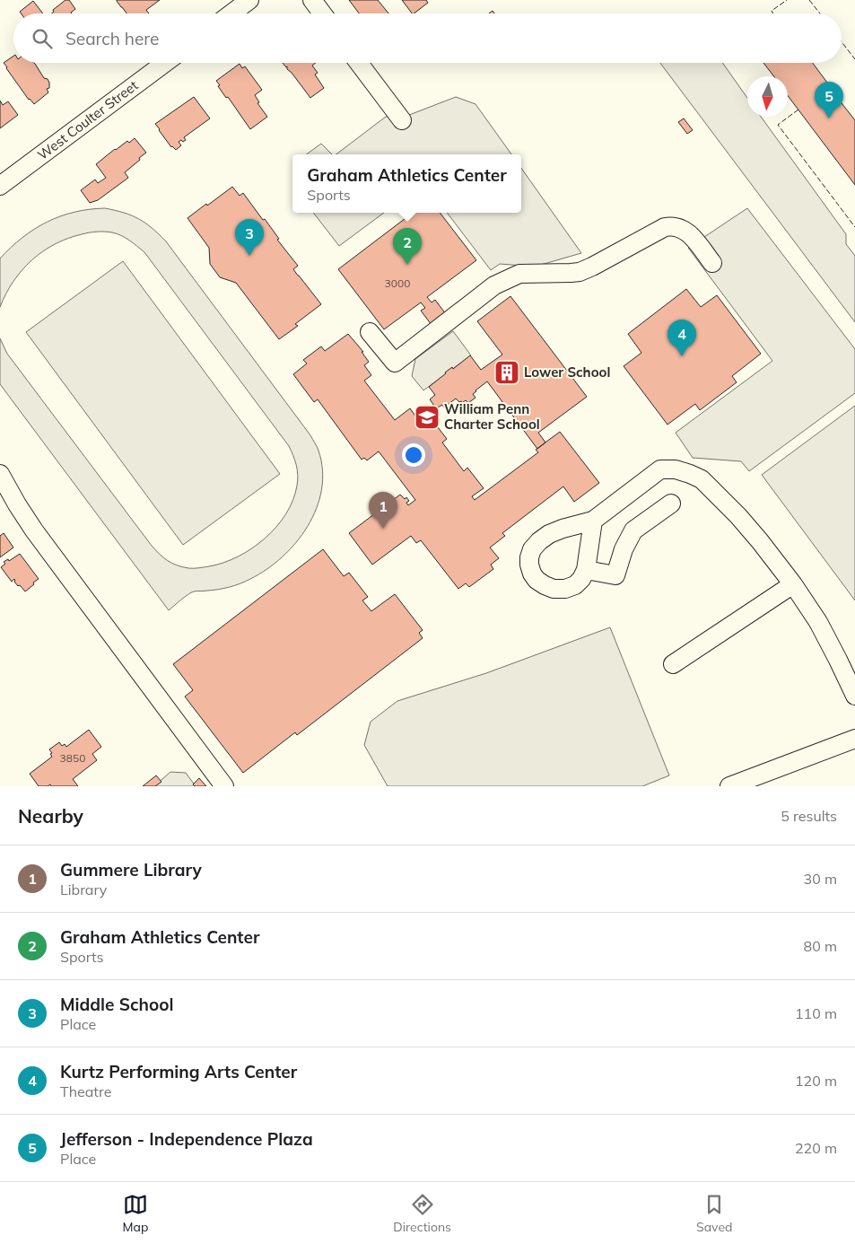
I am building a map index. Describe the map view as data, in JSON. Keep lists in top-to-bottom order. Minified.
{"streets":{"street":["West Coulter Street"]},"places":{"building":["Lower School"],"school or university":["William Penn Charter School"]},"house_numbers":["3000","3850"],"north":"bottom","page":{"search":"Search here","pins":["5","3","2","4","1"],"popup":["Graham Athletics Center","Sports"],"heading":["Nearby","5 results"],"list":[{"mark":"1","name":"Gummere Library","note":"Library","value":"30 m"},{"mark":"2","name":"Graham Athletics Center","note":"Sports","value":"80 m"},{"mark":"3","name":"Middle School","note":"Place","value":"110 m"},{"mark":"4","name":"Kurtz Performing Arts Center","note":"Theatre","value":"120 m"},{"mark":"5","name":"Jefferson - Independence Plaza","note":"Place","value":"220 m"}],"nav":["Map","Directions","Saved"]}}
